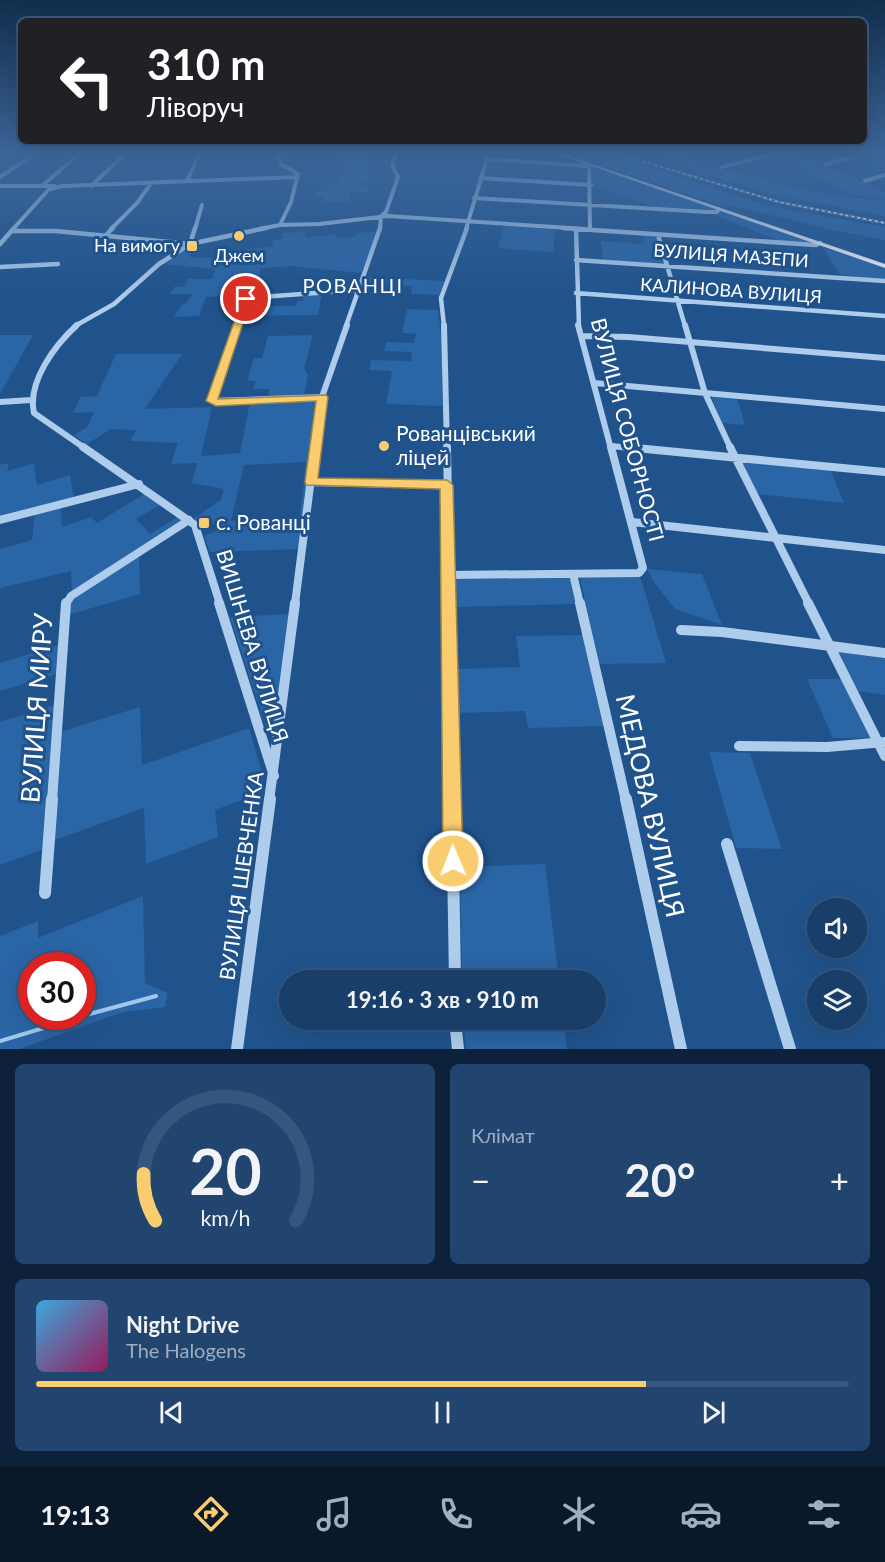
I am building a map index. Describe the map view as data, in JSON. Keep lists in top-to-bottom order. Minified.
{"streets":{"street":["ВУЛИЦЯ МАЗЕПИ","КАЛИНОВА ВУЛИЦЯ","ВУЛИЦЯ СОБОРНОСТІ","ВИШНЕВА ВУЛИЦЯ","ВУЛИЦЯ МИРУ","МЕДОВА ВУЛИЦЯ","ВУЛИЦЯ ШЕВЧЕНКА"]},"crossings":[["ВУЛИЦЯ МАЗЕПИ","ВУЛИЦЯ СОБОРНОСТІ"],["КАЛИНОВА ВУЛИЦЯ","ВУЛИЦЯ СОБОРНОСТІ"],["ВУЛИЦЯ СОБОРНОСТІ","МЕДОВА ВУЛИЦЯ"],["ВИШНЕВА ВУЛИЦЯ","ВУЛИЦЯ МИРУ"],["ВИШНЕВА ВУЛИЦЯ","ВУЛИЦЯ ШЕВЧЕНКА"]],"districts":["РОВАНЦІ"],"places":{"other":["Джем","Рованцівський ліцей"],"transit":["На вимогу","с. Рованці"]},"page":{"turn":["310 m","Ліворуч"],"limit":"30","trip":"19:16 · 3 хв · 910 m","tile":"Клімат","heat":["−","20°","+"],"song":["Night Drive","The Halogens"],"tabs":"19:13","gauge":["20","km/h"]}}
